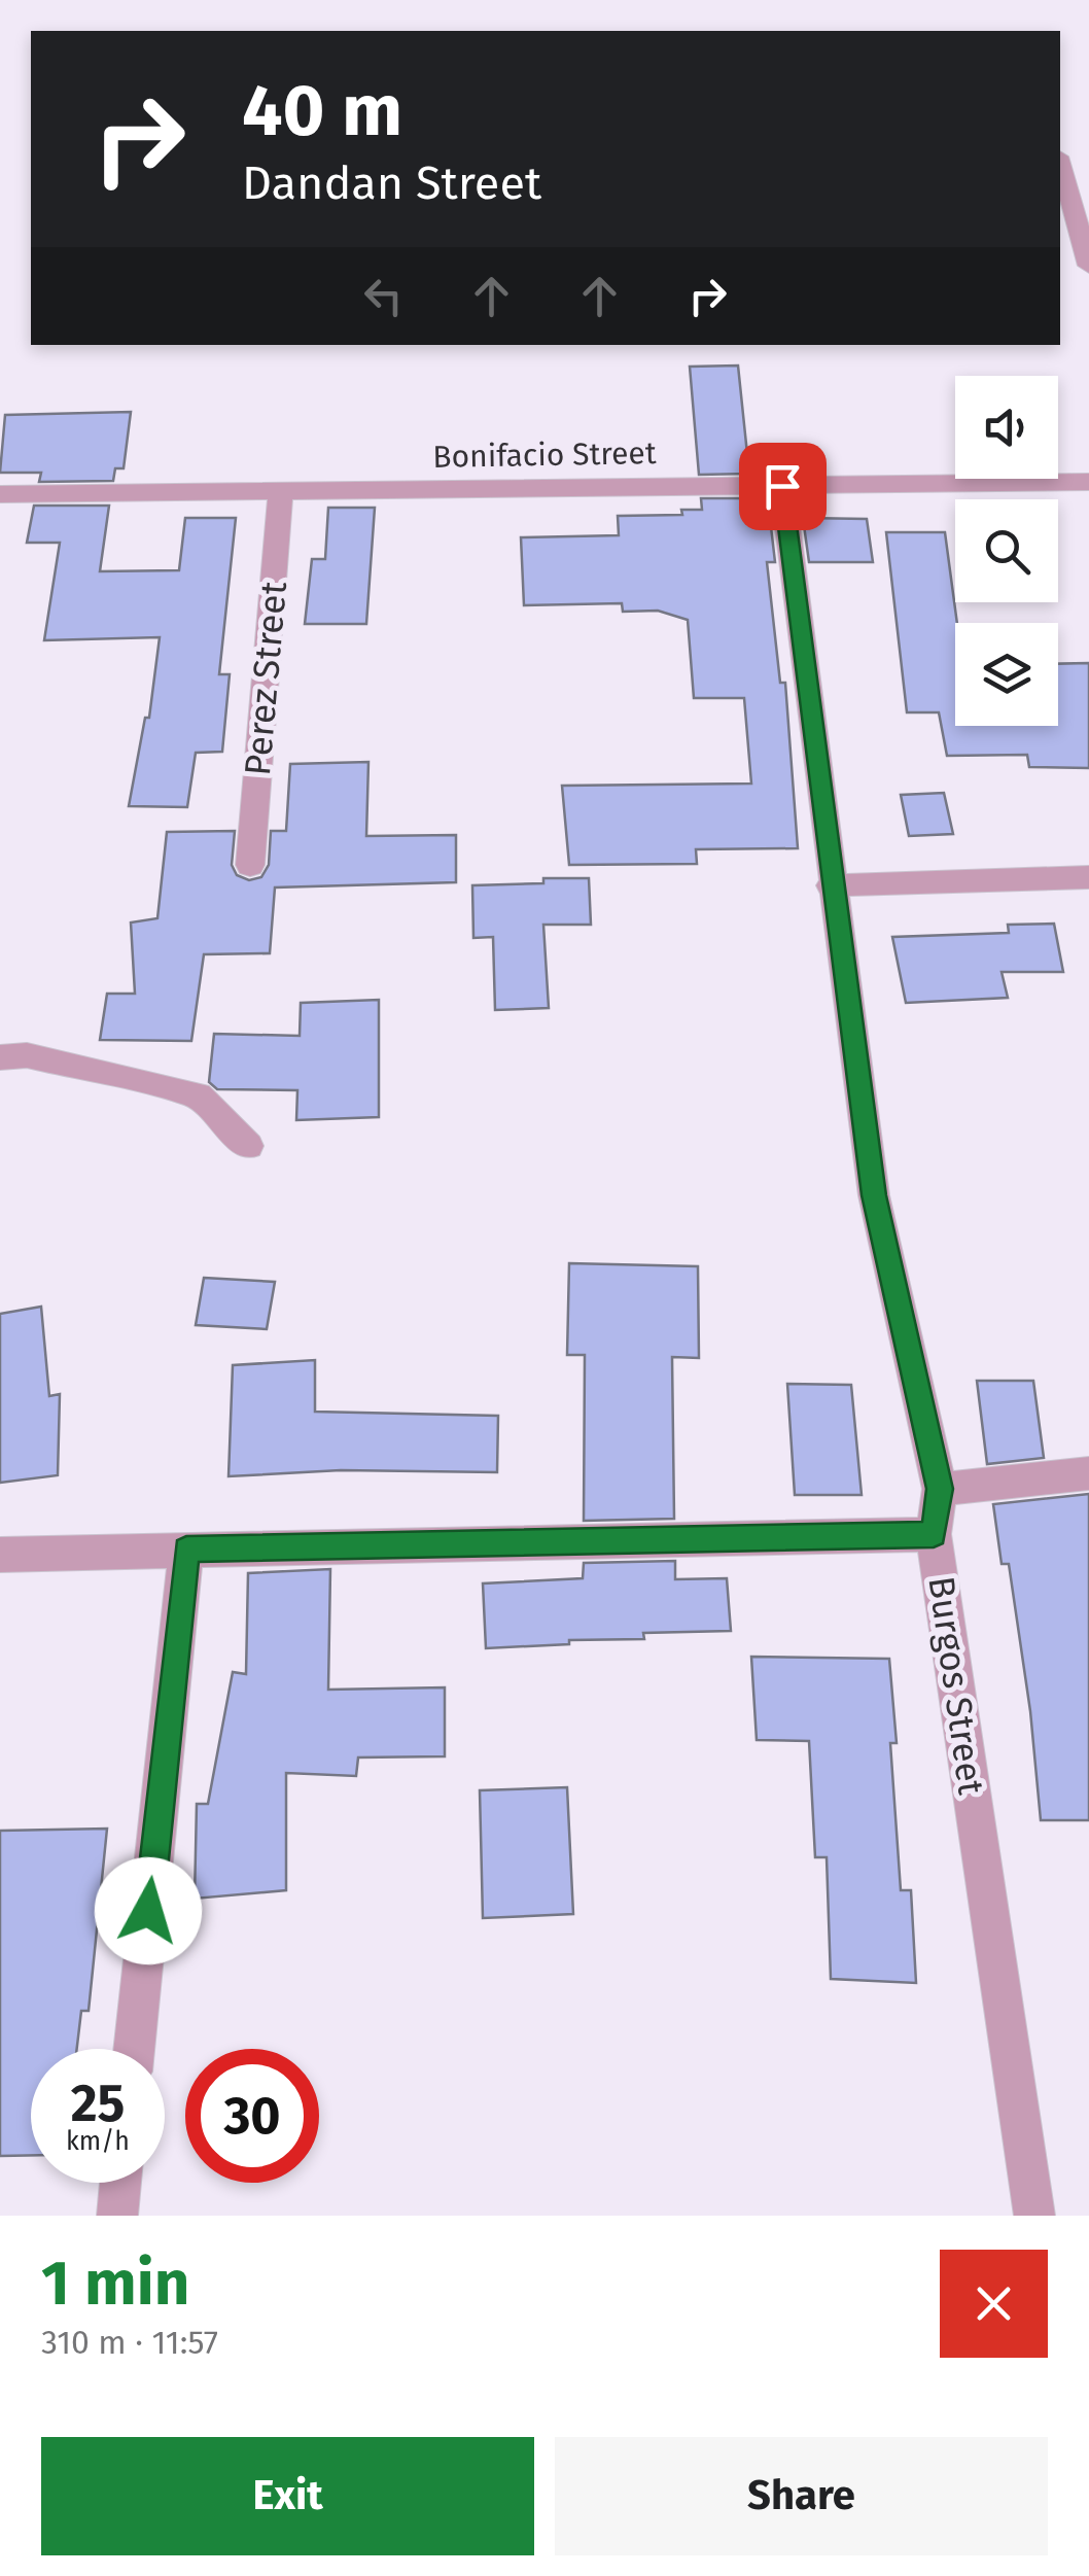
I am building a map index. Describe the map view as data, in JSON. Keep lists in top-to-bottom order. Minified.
{"streets":{"street":["Bonifacio Street","Perez Street","Burgos Street"]},"crossings":[["Bonifacio Street","Perez Street"],["Bonifacio Street","Burgos Street"]],"page":{"turn":["40 m","Dandan Street"],"speed":"25 km/h","limit":"30","heading":["1 min","310 m · 11:57"],"buttons":["Exit","Share"]}}
